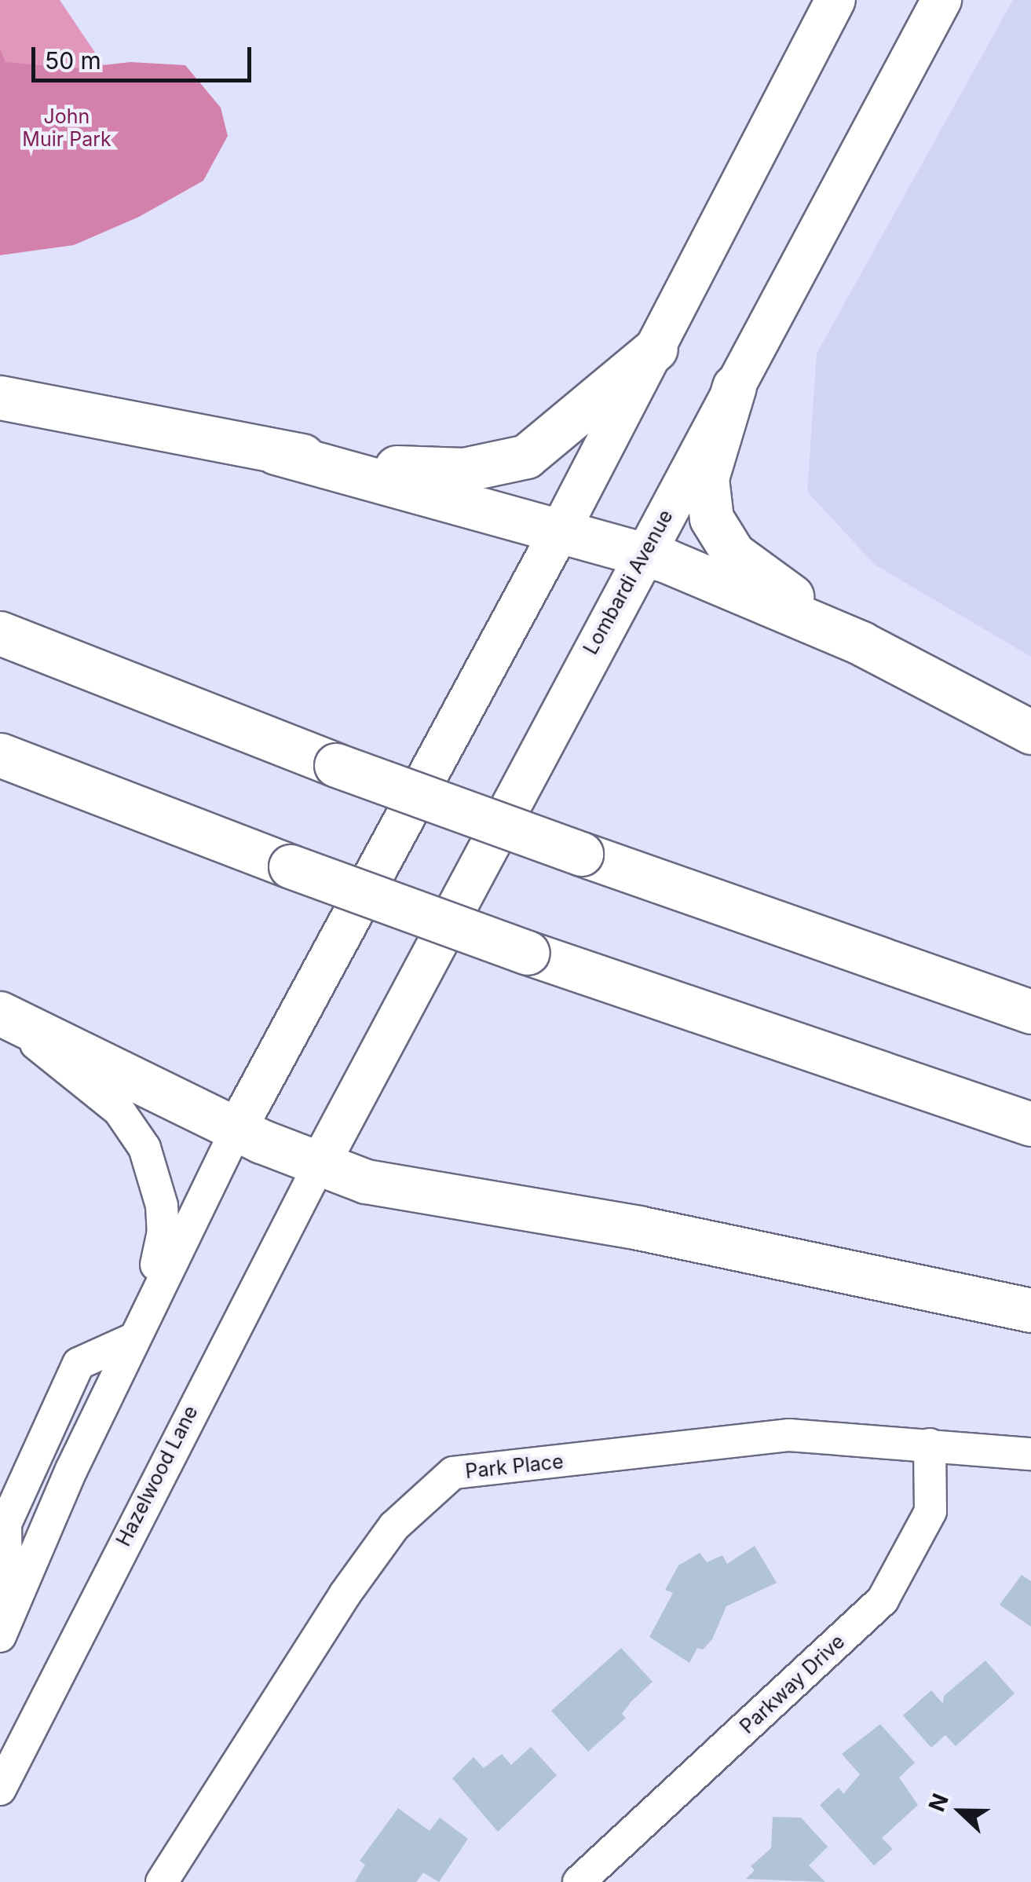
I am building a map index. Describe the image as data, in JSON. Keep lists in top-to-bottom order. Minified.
{"streets":{"main road":["Lombardi Avenue"],"street":["Park Place","Hazelwood Lane","Parkway Drive"]},"crossings":[["Lombardi Avenue","Hazelwood Lane"],["Park Place","Parkway Drive"]],"parks":["John Muir Park"],"scale_bar":"50 m","north":"left"}
